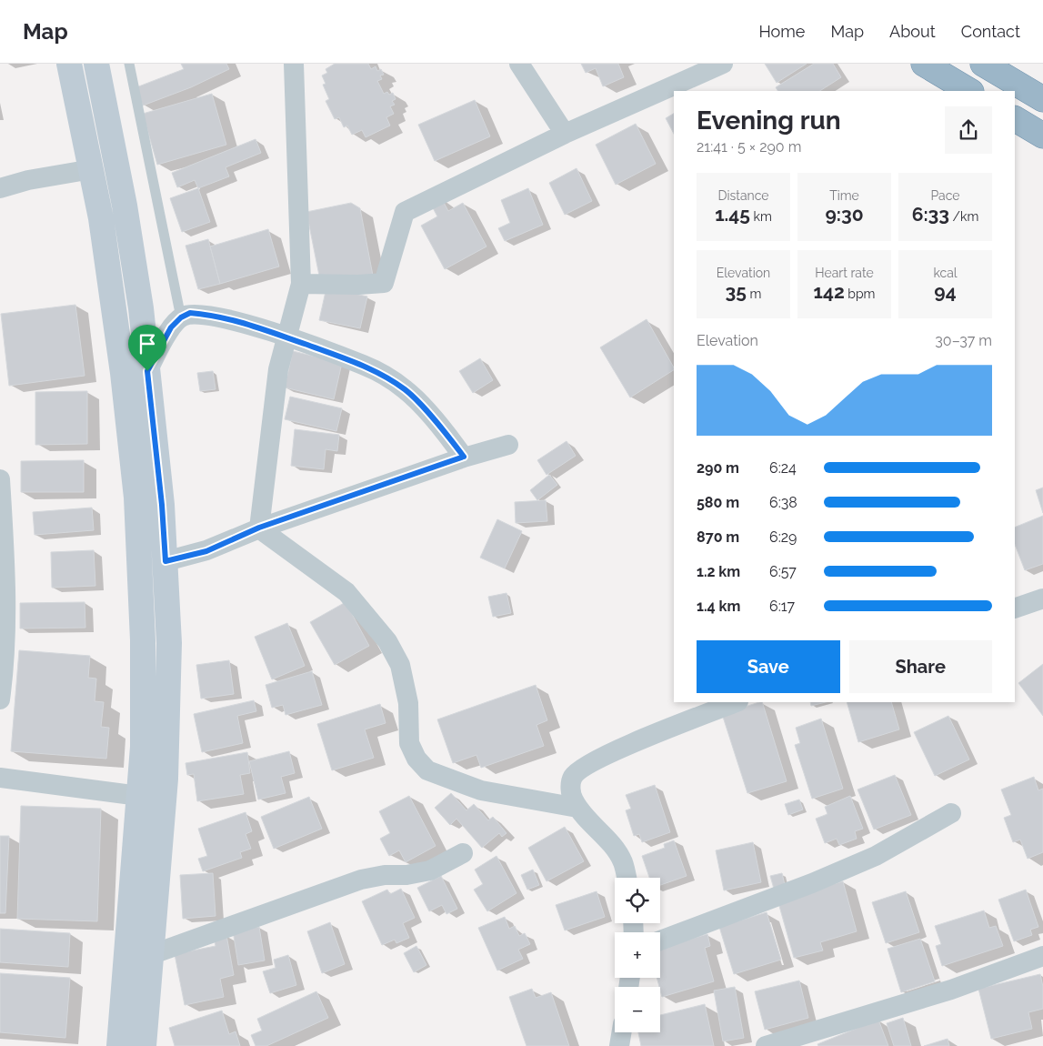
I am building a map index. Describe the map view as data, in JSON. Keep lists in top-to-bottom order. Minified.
{"page":{"header":"Map","nav":["Home","Map","About","Contact"],"heading":["Evening run","21:41 · 5 × 290 m"],"stats":[["Distance","1.45 km"],["Time","9:30"],["Pace","6:33 /km"],["Elevation","35 m"],["Heart rate","142 bpm"],["kcal","94"]],"chart":["Elevation","30–37 m"],"list":[{"name":"290 m","note":"6:24"},{"name":"580 m","note":"6:38"},{"name":"870 m","note":"6:29"},{"name":"1.2 km","note":"6:57"},{"name":"1.4 km","note":"6:17"}],"buttons":["Save","Share"],"map_buttons":["+","−"]}}
